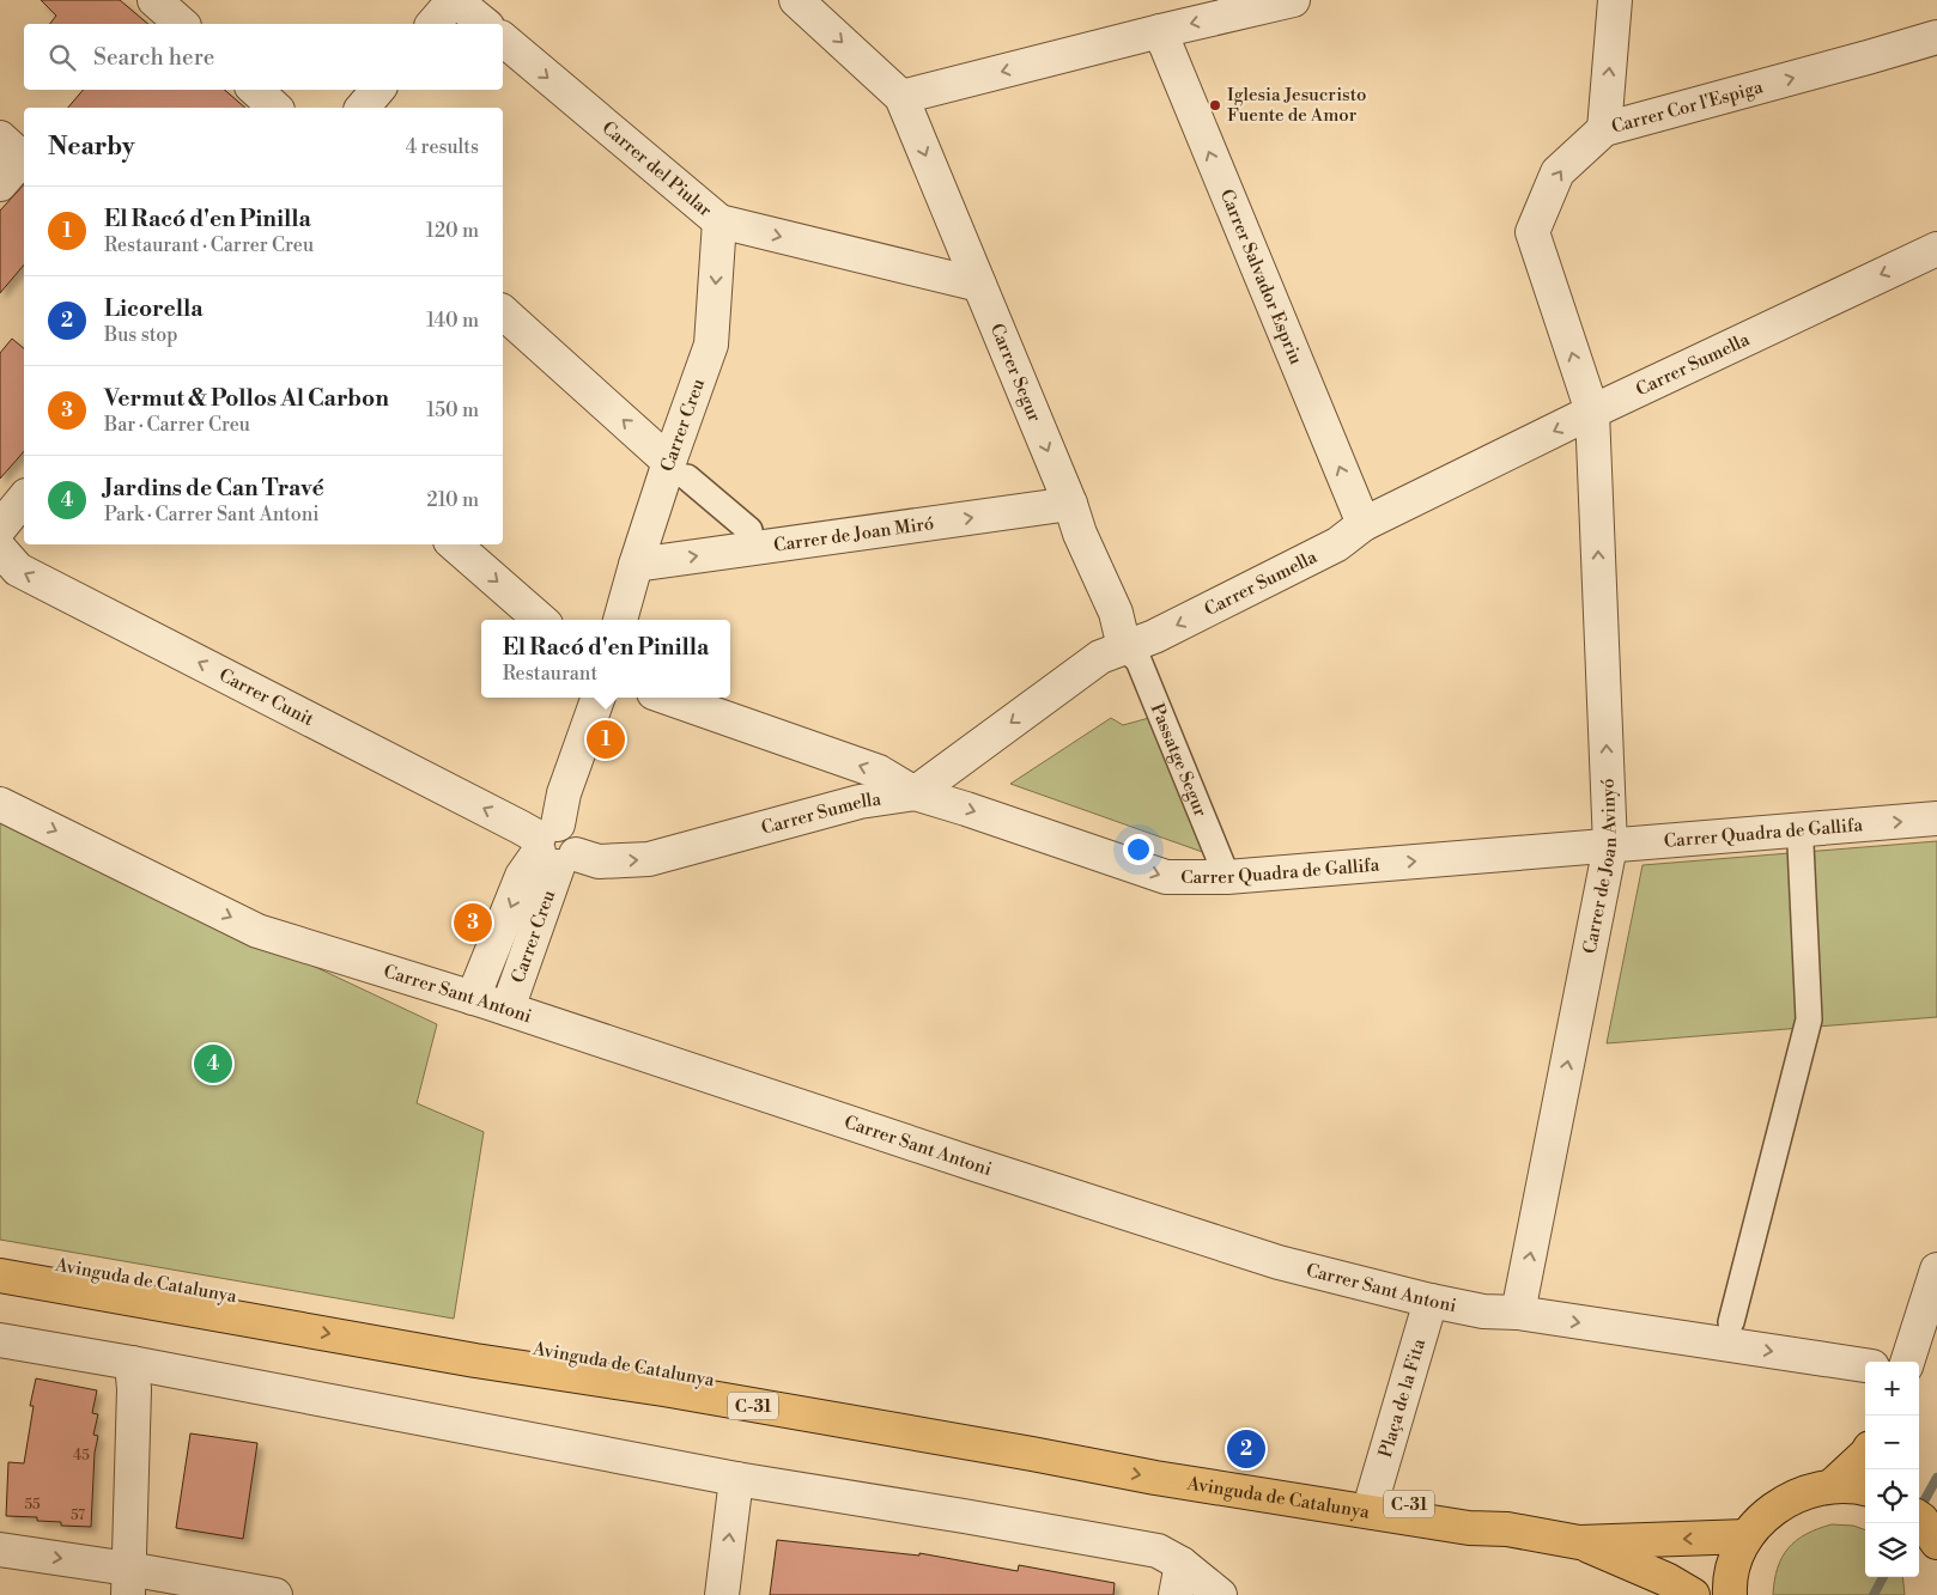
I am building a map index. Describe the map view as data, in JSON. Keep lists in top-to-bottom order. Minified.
{"streets":{"main road":["Avinguda de Catalunya","C-31"],"street":["Carrer Cor l'Espiga","Carrer del Piular","Carrer Salvador Espriu","Carrer Sumella","Carrer Segur","Carrer Creu","Carrer de Joan Miró","Carrer Cunit","Passatge Segur","Carrer Quadra de Gallifa","Carrer de Joan Avinyó","Carrer Sant Antoni","Plaça de la Fita"]},"crossings":[["Carrer Cor l'Espiga","Carrer Sumella"],["Carrer Cor l'Espiga","Carrer de Joan Avinyó"],["Carrer del Piular","Carrer Segur"],["Carrer del Piular","Carrer Creu"],["Carrer Salvador Espriu","Carrer Sumella"],["Carrer Sumella","Carrer Segur"],["Carrer Sumella","Carrer Creu"],["Carrer Sumella","Carrer Cunit"],["Carrer Sumella","Passatge Segur"],["Carrer Sumella","Carrer Quadra de Gallifa"],["Carrer Sumella","Carrer de Joan Avinyó"],["Carrer Segur","Carrer de Joan Miró"],["Carrer Segur","Passatge Segur"],["Carrer Creu","Carrer de Joan Miró"],["Carrer Creu","Carrer Cunit"],["Carrer Creu","Carrer Sant Antoni"],["Passatge Segur","Carrer Quadra de Gallifa"],["Carrer Quadra de Gallifa","Carrer de Joan Avinyó"],["Carrer de Joan Avinyó","Carrer Sant Antoni"],["Carrer Sant Antoni","Plaça de la Fita"],["Avinguda de Catalunya","Plaça de la Fita"],["Avinguda de Catalunya","C-31"]],"one_way":["Carrer Salvador Espriu","Carrer Segur","Carrer de Joan Miró","Carrer Cunit","Carrer Sant Antoni"],"places":["Iglesia Jesucristo Fuente de Amor"],"house_numbers":["45","55","57"],"page":{"search":"Search here","heading":["Nearby","4 results"],"list":[{"mark":"1","name":"El Racó d'en Pinilla","note":"Restaurant · Carrer Creu","value":"120 m"},{"mark":"2","name":"Licorella","note":"Bus stop","value":"140 m"},{"mark":"3","name":"Vermut & Pollos Al Carbon","note":"Bar · Carrer Creu","value":"150 m"},{"mark":"4","name":"Jardins de Can Travé","note":"Park · Carrer Sant Antoni","value":"210 m"}],"popup":["El Racó d'en Pinilla","Restaurant"],"pins":["1","3","4","2"],"map_buttons":["+","−"]}}
